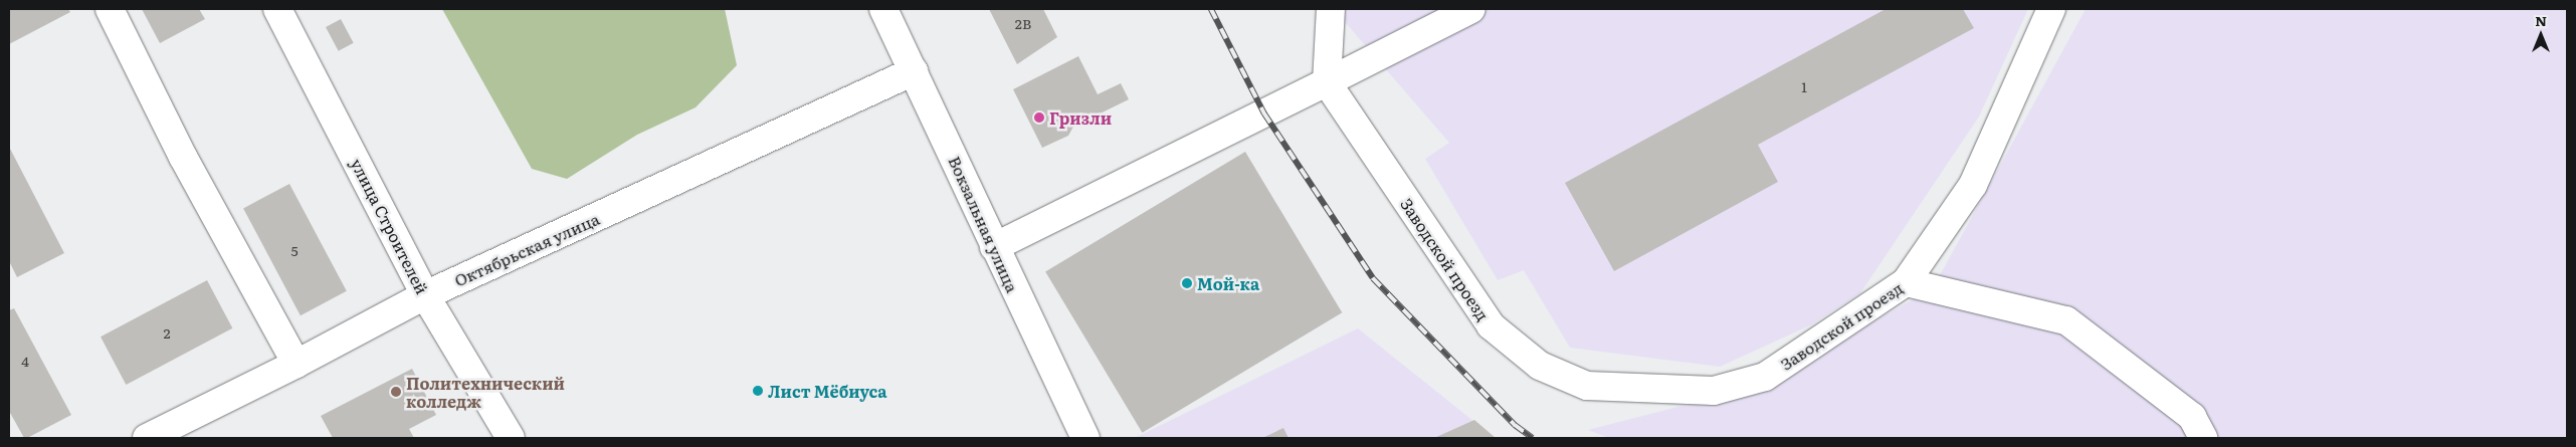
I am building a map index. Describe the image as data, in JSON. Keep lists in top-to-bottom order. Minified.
{"streets":{"street":["Вокзальная улица","улица Строителей","Октябрьская улица","Заводской проезд"]},"crossings":[["Вокзальная улица","Октябрьская улица"],["улица Строителей","Октябрьская улица"]],"places":["Гризли","Мой-ка","Лист Мёбиуса","Политехнический колледж"],"house_numbers":["2В","1","5","2","4"],"north":"top"}
